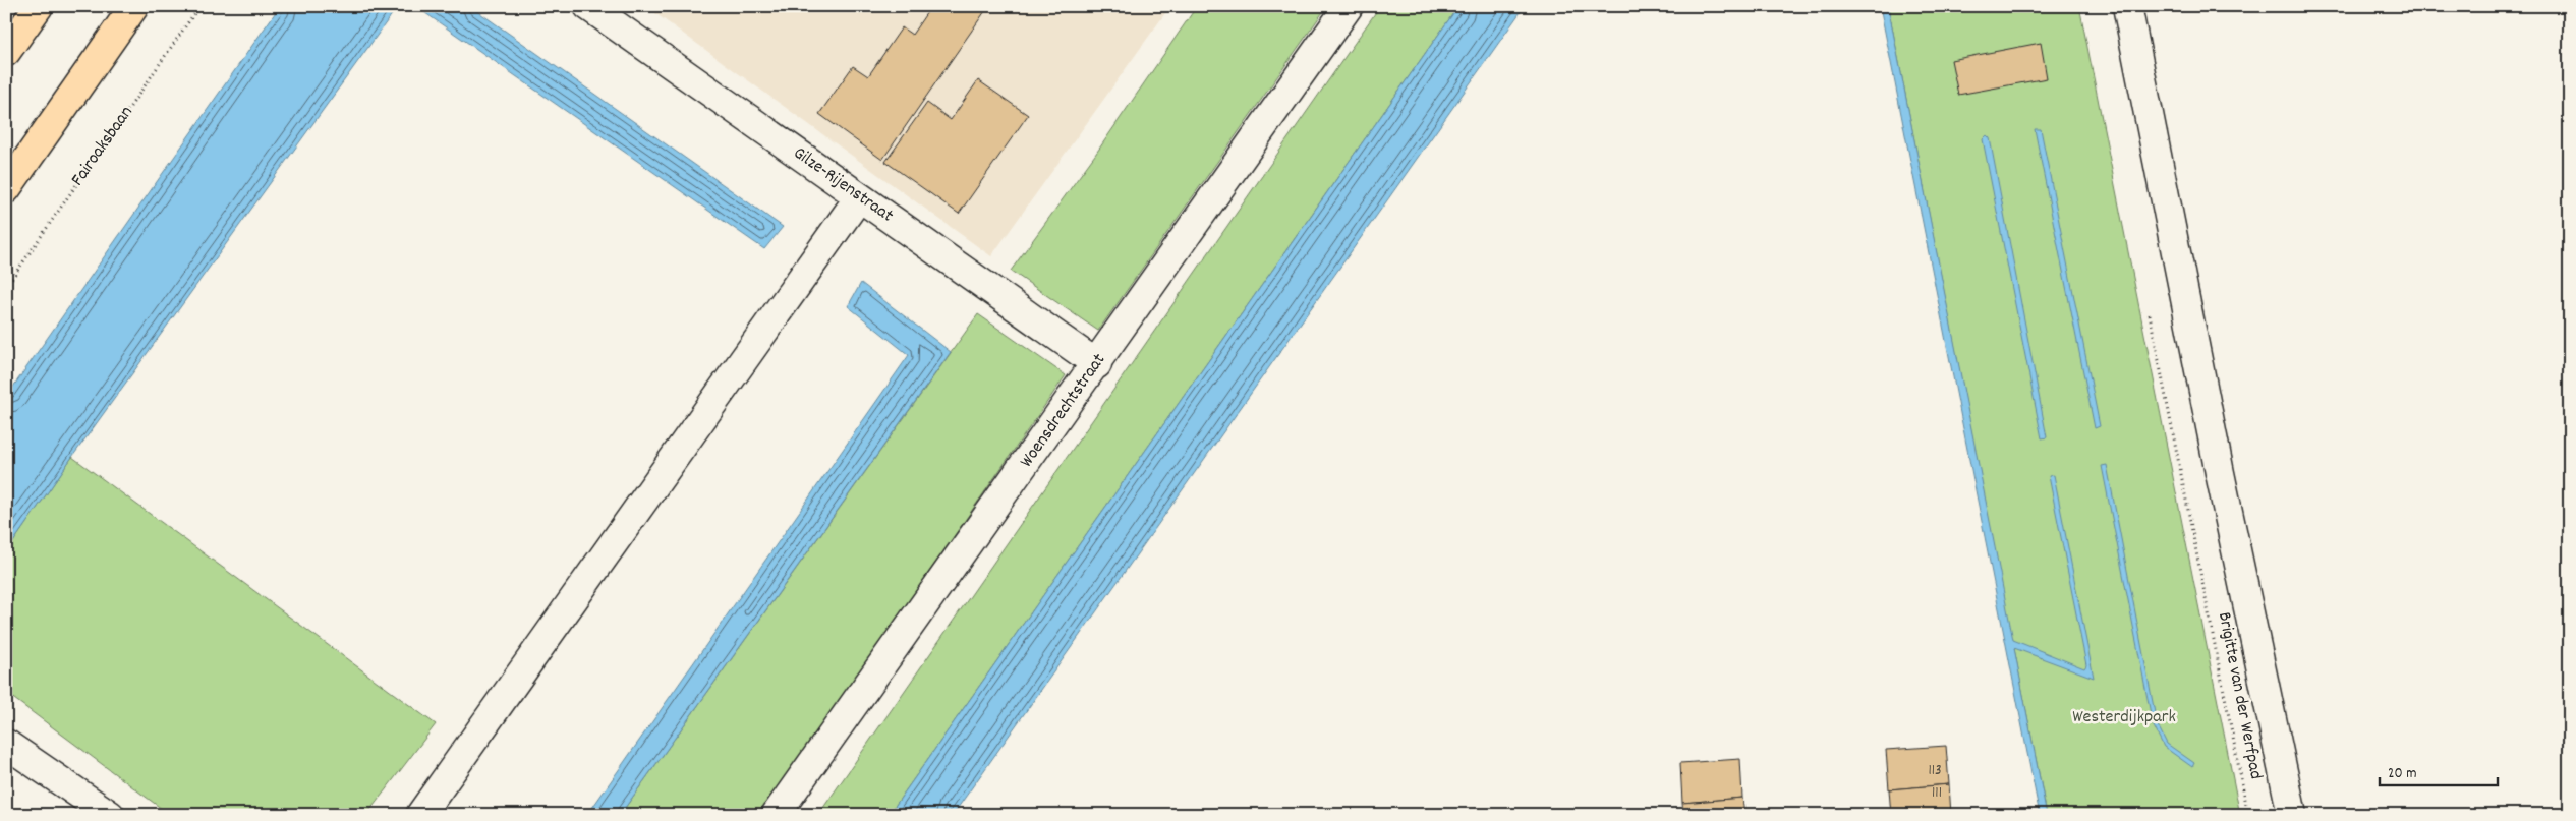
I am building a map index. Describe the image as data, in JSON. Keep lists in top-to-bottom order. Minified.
{"streets":{"street":["Gilze-Rijenstraat","Woensdrechtstraat"],"path":["Fairoaksbaan","Brigitte van der Werfpad"]},"crossings":[["Gilze-Rijenstraat","Woensdrechtstraat"]],"parks":["Westerdijkpark"],"house_numbers":["113","111"],"scale_bar":"20 m"}
